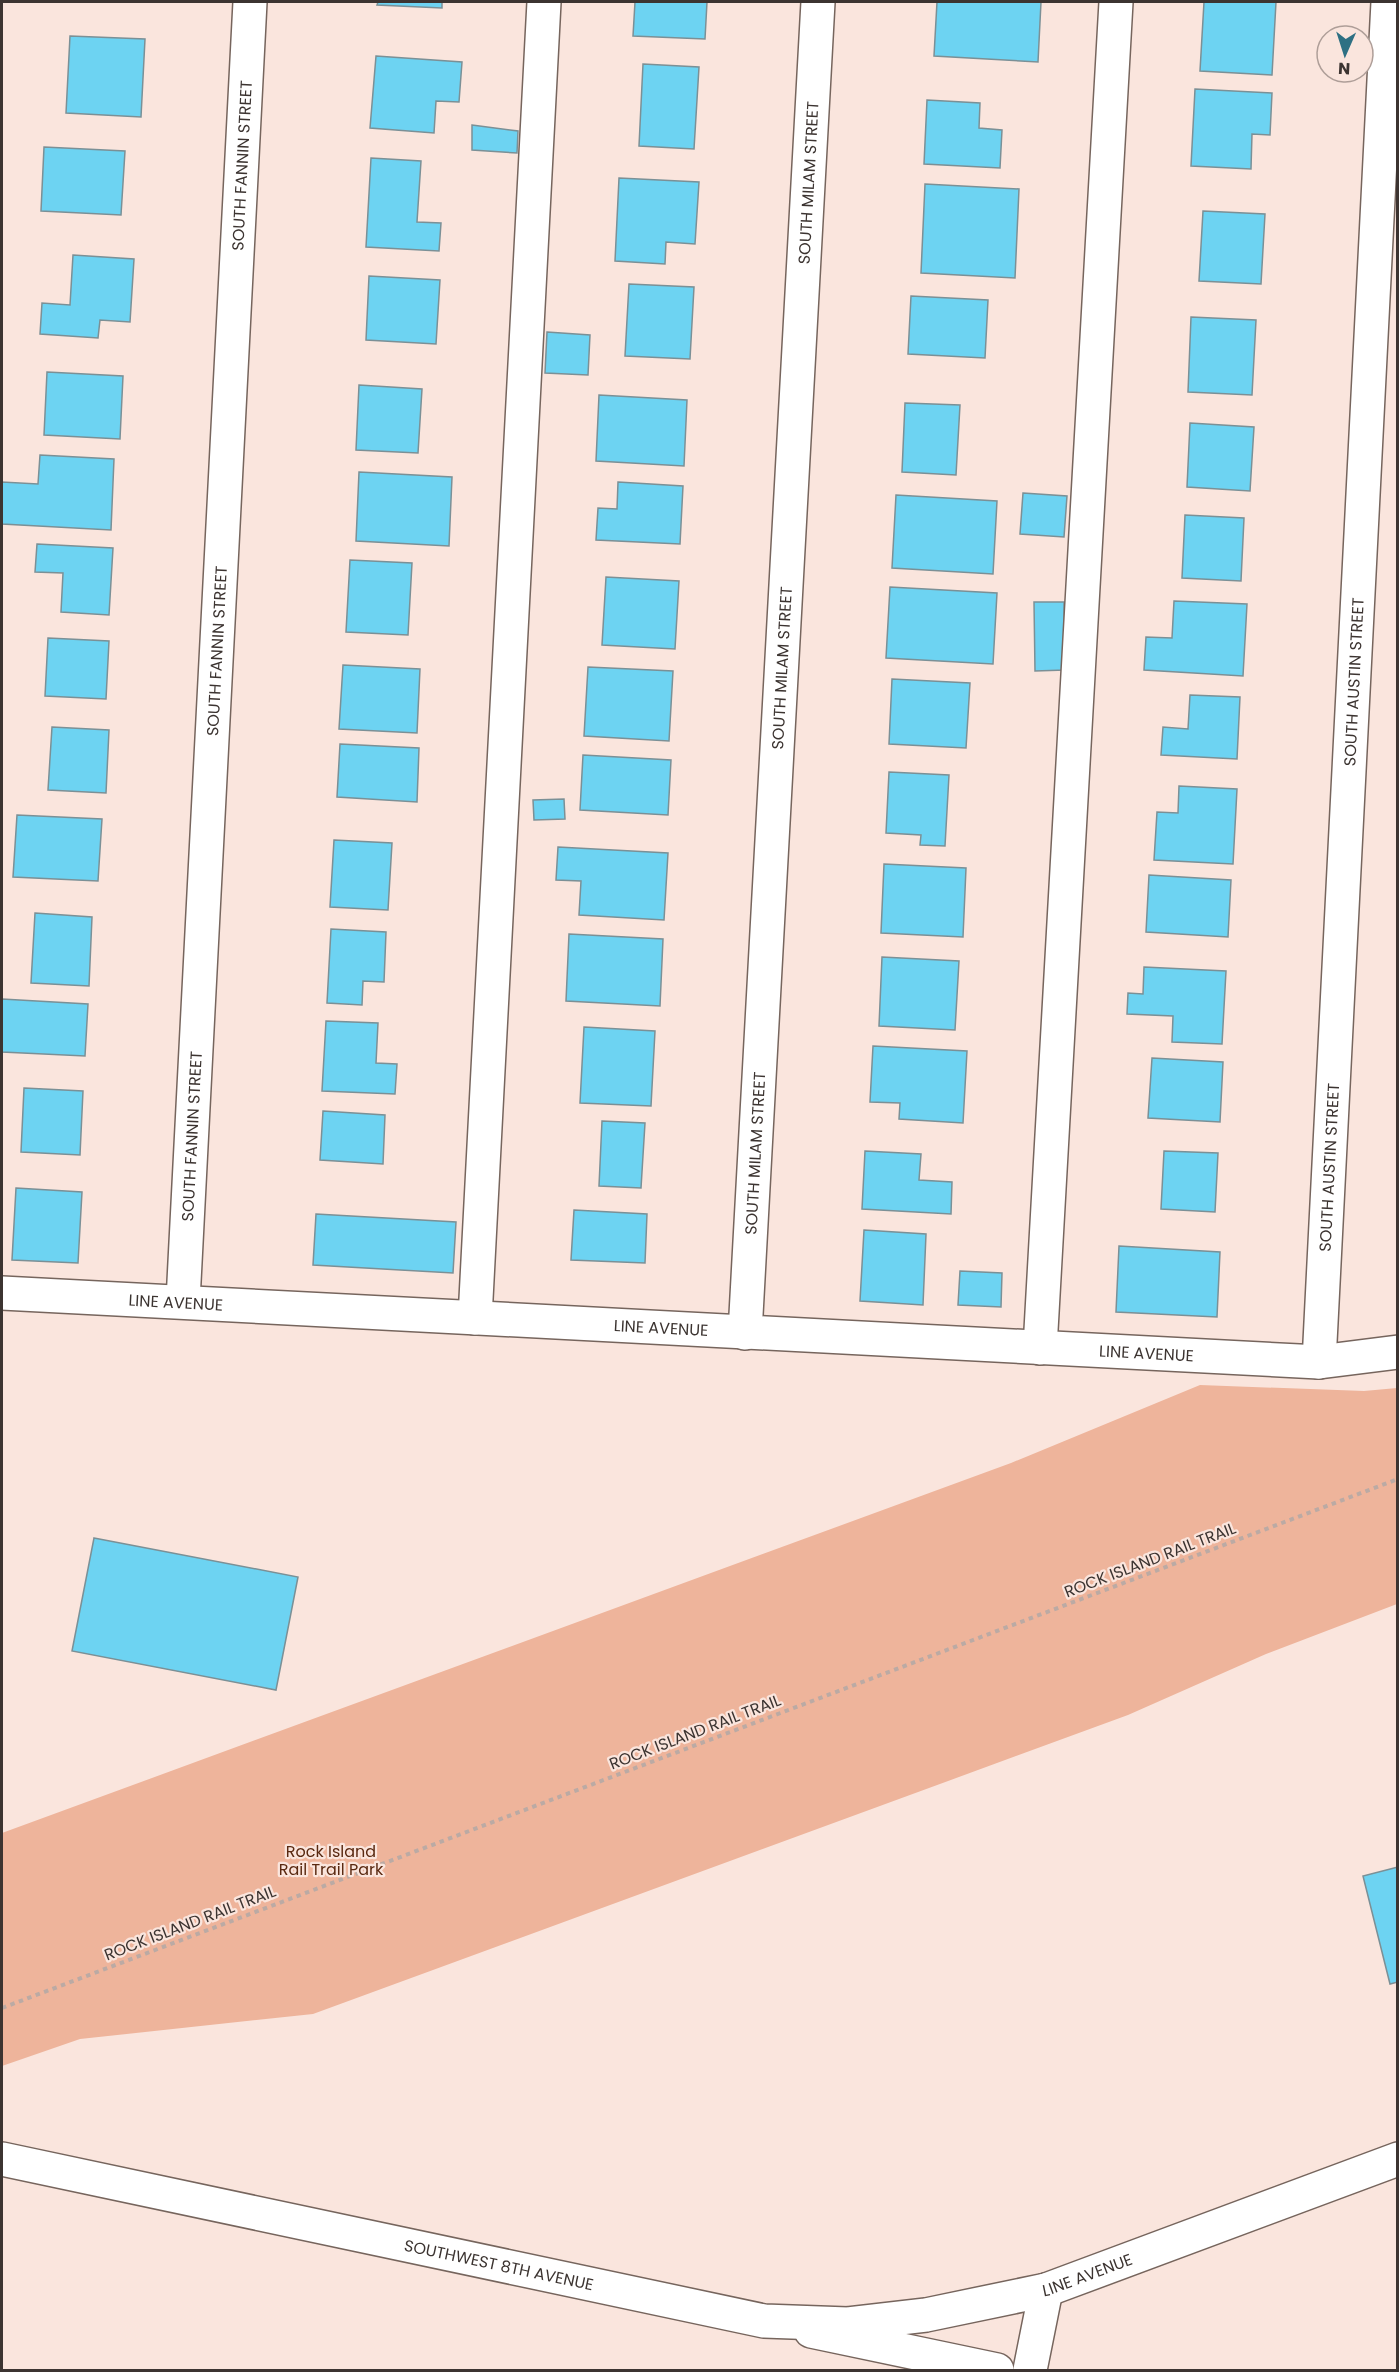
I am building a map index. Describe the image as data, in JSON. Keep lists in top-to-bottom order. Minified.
{"streets":{"street":["SOUTH FANNIN STREET","SOUTH MILAM STREET","SOUTH AUSTIN STREET","LINE AVENUE","SOUTHWEST 8TH AVENUE"],"path":["ROCK ISLAND RAIL TRAIL"]},"crossings":[["SOUTH FANNIN STREET","LINE AVENUE"],["SOUTH MILAM STREET","LINE AVENUE"],["SOUTH AUSTIN STREET","LINE AVENUE"],["LINE AVENUE","SOUTHWEST 8TH AVENUE"]],"parks":["Rock Island Rail Trail Park"],"north":"bottom"}
